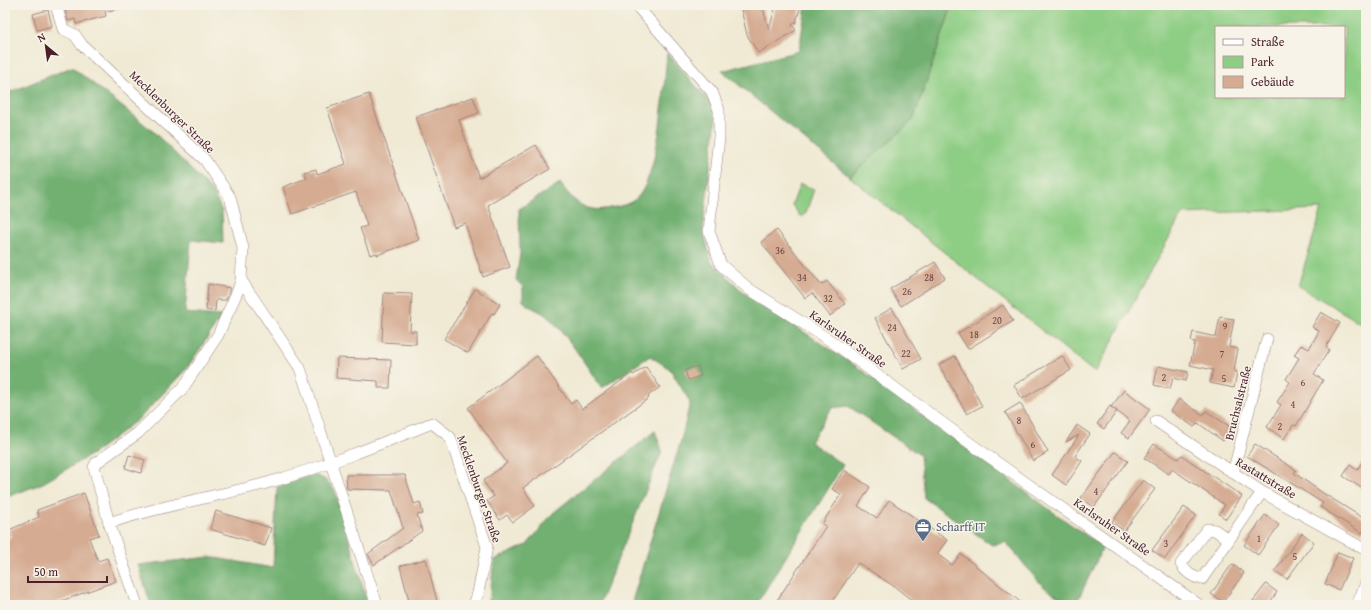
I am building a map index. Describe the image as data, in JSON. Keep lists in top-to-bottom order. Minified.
{"streets":{"street":["Mecklenburger Straße","Karlsruher Straße","Bruchsalstraße","Rastattstraße"]},"crossings":[["Bruchsalstraße","Rastattstraße"]],"places":{"office":["Scharff IT"]},"house_numbers":["36","34","28","26","32","20","9","24","18","22","7","2","5","6","4","8","2","6","4","1","3","5"],"legend":["Straße","Park","Gebäude"],"scale_bar":"50 m","north":"top left"}
